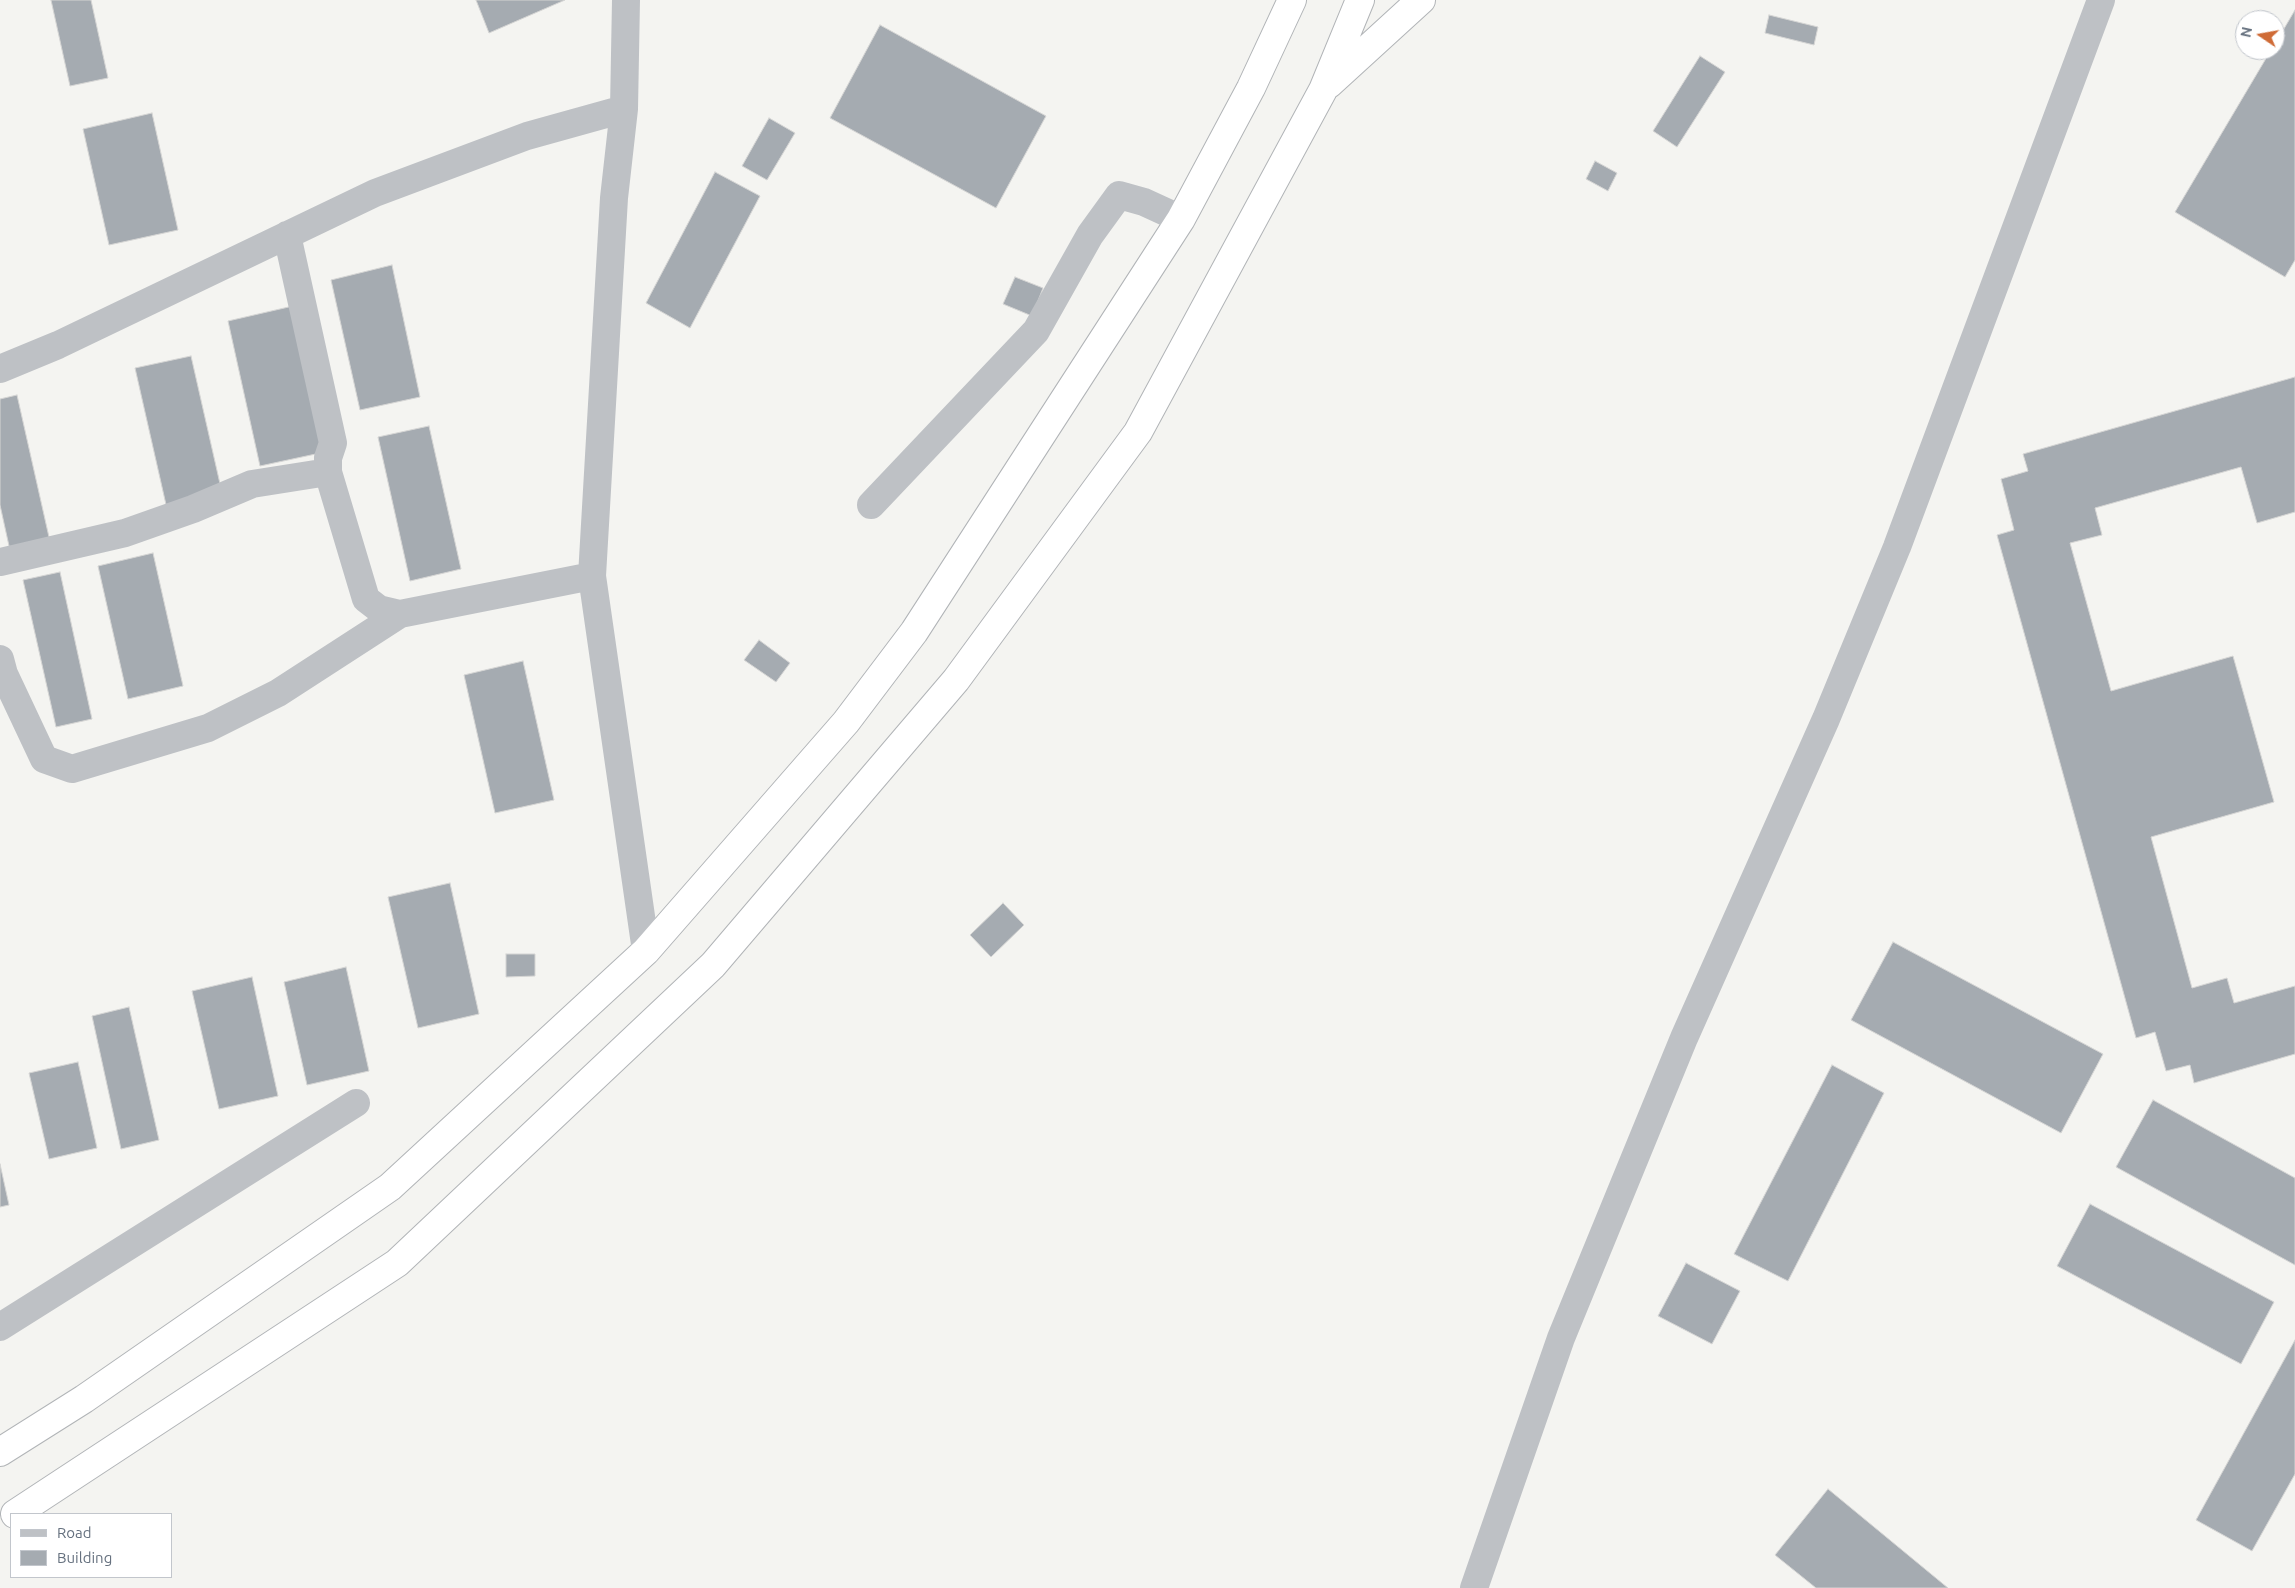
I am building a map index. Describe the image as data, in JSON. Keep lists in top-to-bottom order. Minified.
{"legend":["Road","Building"],"north":"left"}
